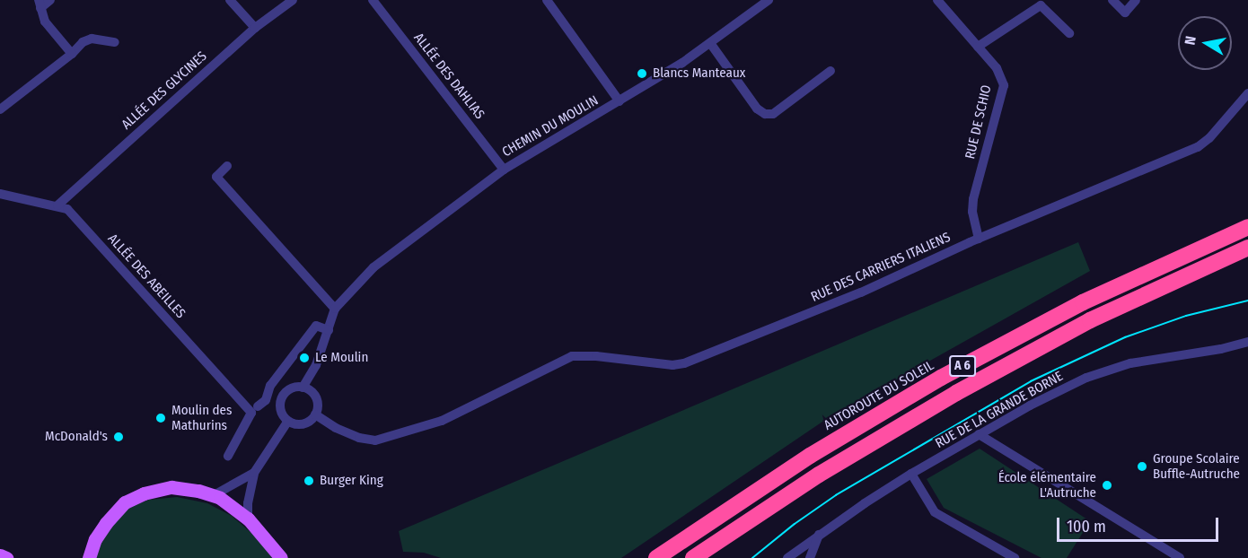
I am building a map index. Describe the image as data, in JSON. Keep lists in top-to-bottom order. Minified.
{"streets":{"highway":["A 6","AUTOROUTE DU SOLEIL"],"street":["ALLÉE DES DAHLIAS","ALLÉE DES GLYCINES","RUE DE SCHIO","CHEMIN DU MOULIN","RUE DES CARRIERS ITALIENS","ALLÉE DES ABEILLES","RUE DE LA GRANDE BORNE"]},"crossings":[["ALLÉE DES DAHLIAS","CHEMIN DU MOULIN"],["ALLÉE DES GLYCINES","ALLÉE DES ABEILLES"],["RUE DE SCHIO","RUE DES CARRIERS ITALIENS"]],"places":["Blancs Manteaux","Le Moulin","Moulin des Mathurins","McDonald's","Groupe Scolaire Buffle-Autruche","Burger King","École élémentaire L'Autruche"],"scale_bar":"100 m","north":"left"}
